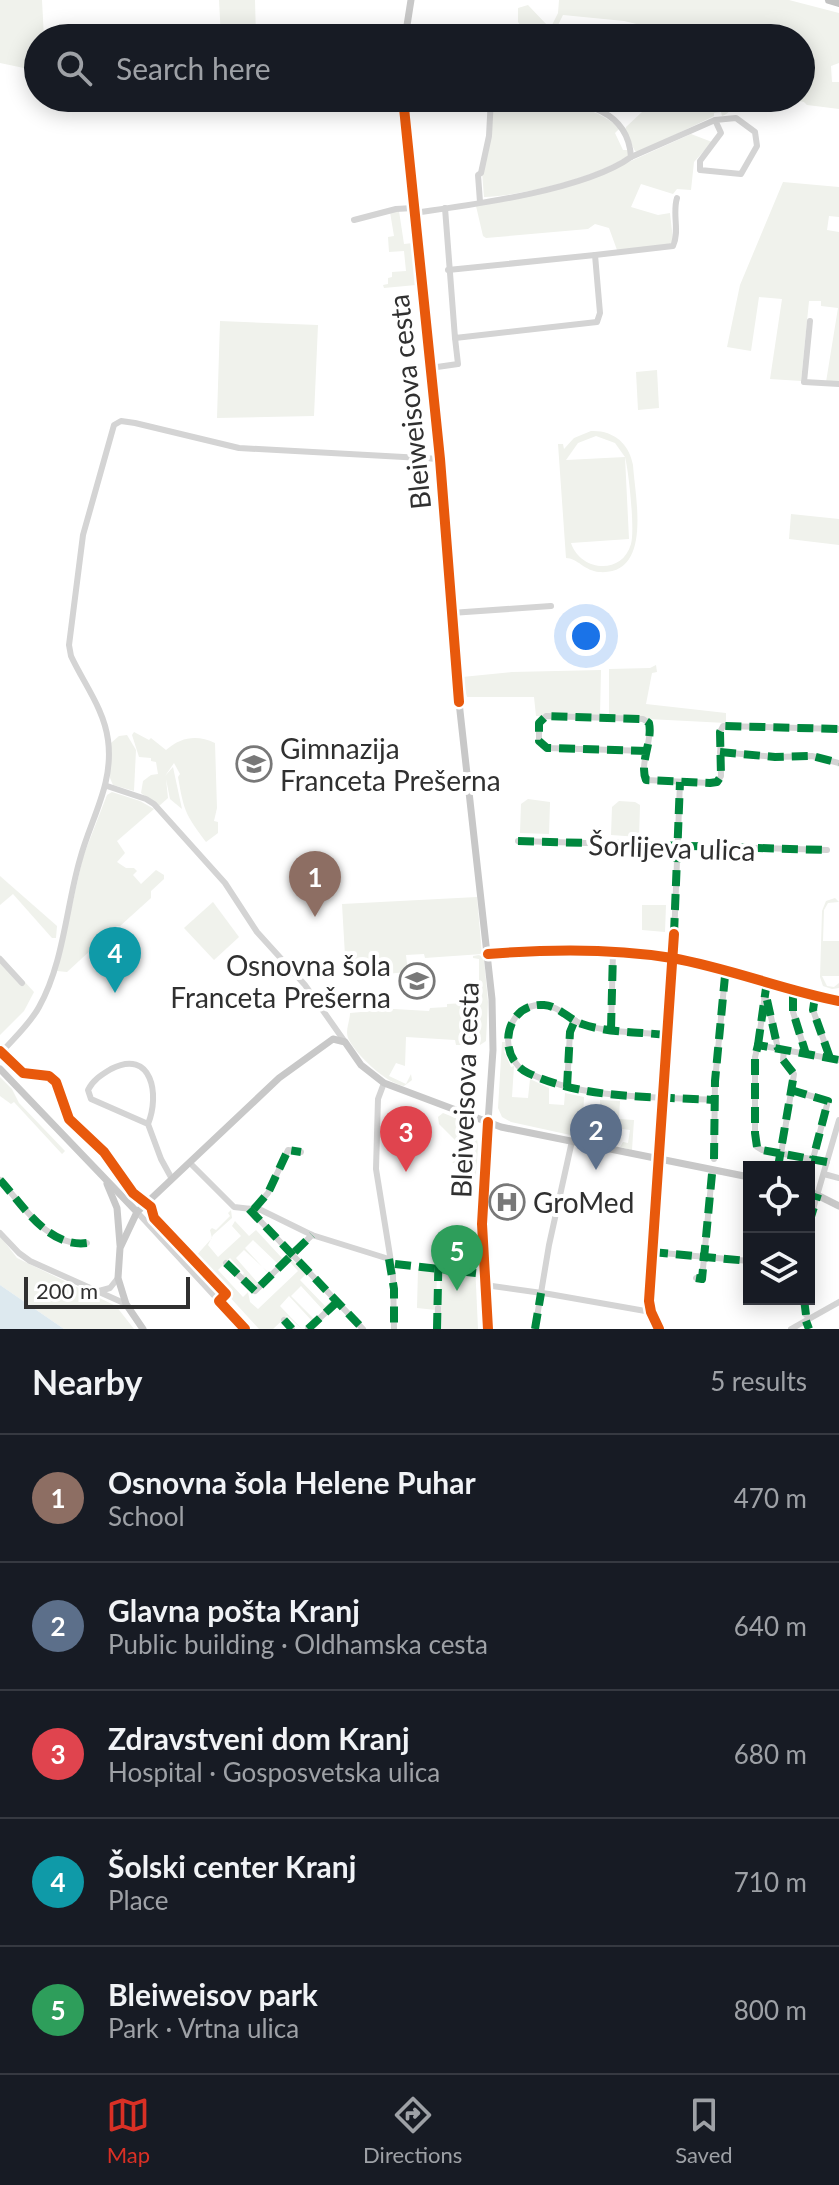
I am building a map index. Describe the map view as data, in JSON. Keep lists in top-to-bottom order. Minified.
{"streets":{"main road":["Bleiweisova cesta"],"street":["Šorlijeva ulica"]},"places":{"school or university":["Gimnazija Franceta Prešerna","Osnovna šola Franceta Prešerna"],"hospital":["GroMed"]},"scale_bar":"200 m","page":{"search":"Search here","pins":["1","4","2","3","5"],"scale":"200 m","heading":["Nearby","5 results"],"list":[{"mark":"1","name":"Osnovna šola Helene Puhar","note":"School","value":"470 m"},{"mark":"2","name":"Glavna pošta Kranj","note":"Public building · Oldhamska cesta","value":"640 m"},{"mark":"3","name":"Zdravstveni dom Kranj","note":"Hospital · Gosposvetska ulica","value":"680 m"},{"mark":"4","name":"Šolski center Kranj","note":"Place","value":"710 m"},{"mark":"5","name":"Bleiweisov park","note":"Park · Vrtna ulica","value":"800 m"}],"nav":["Map","Directions","Saved"]}}
